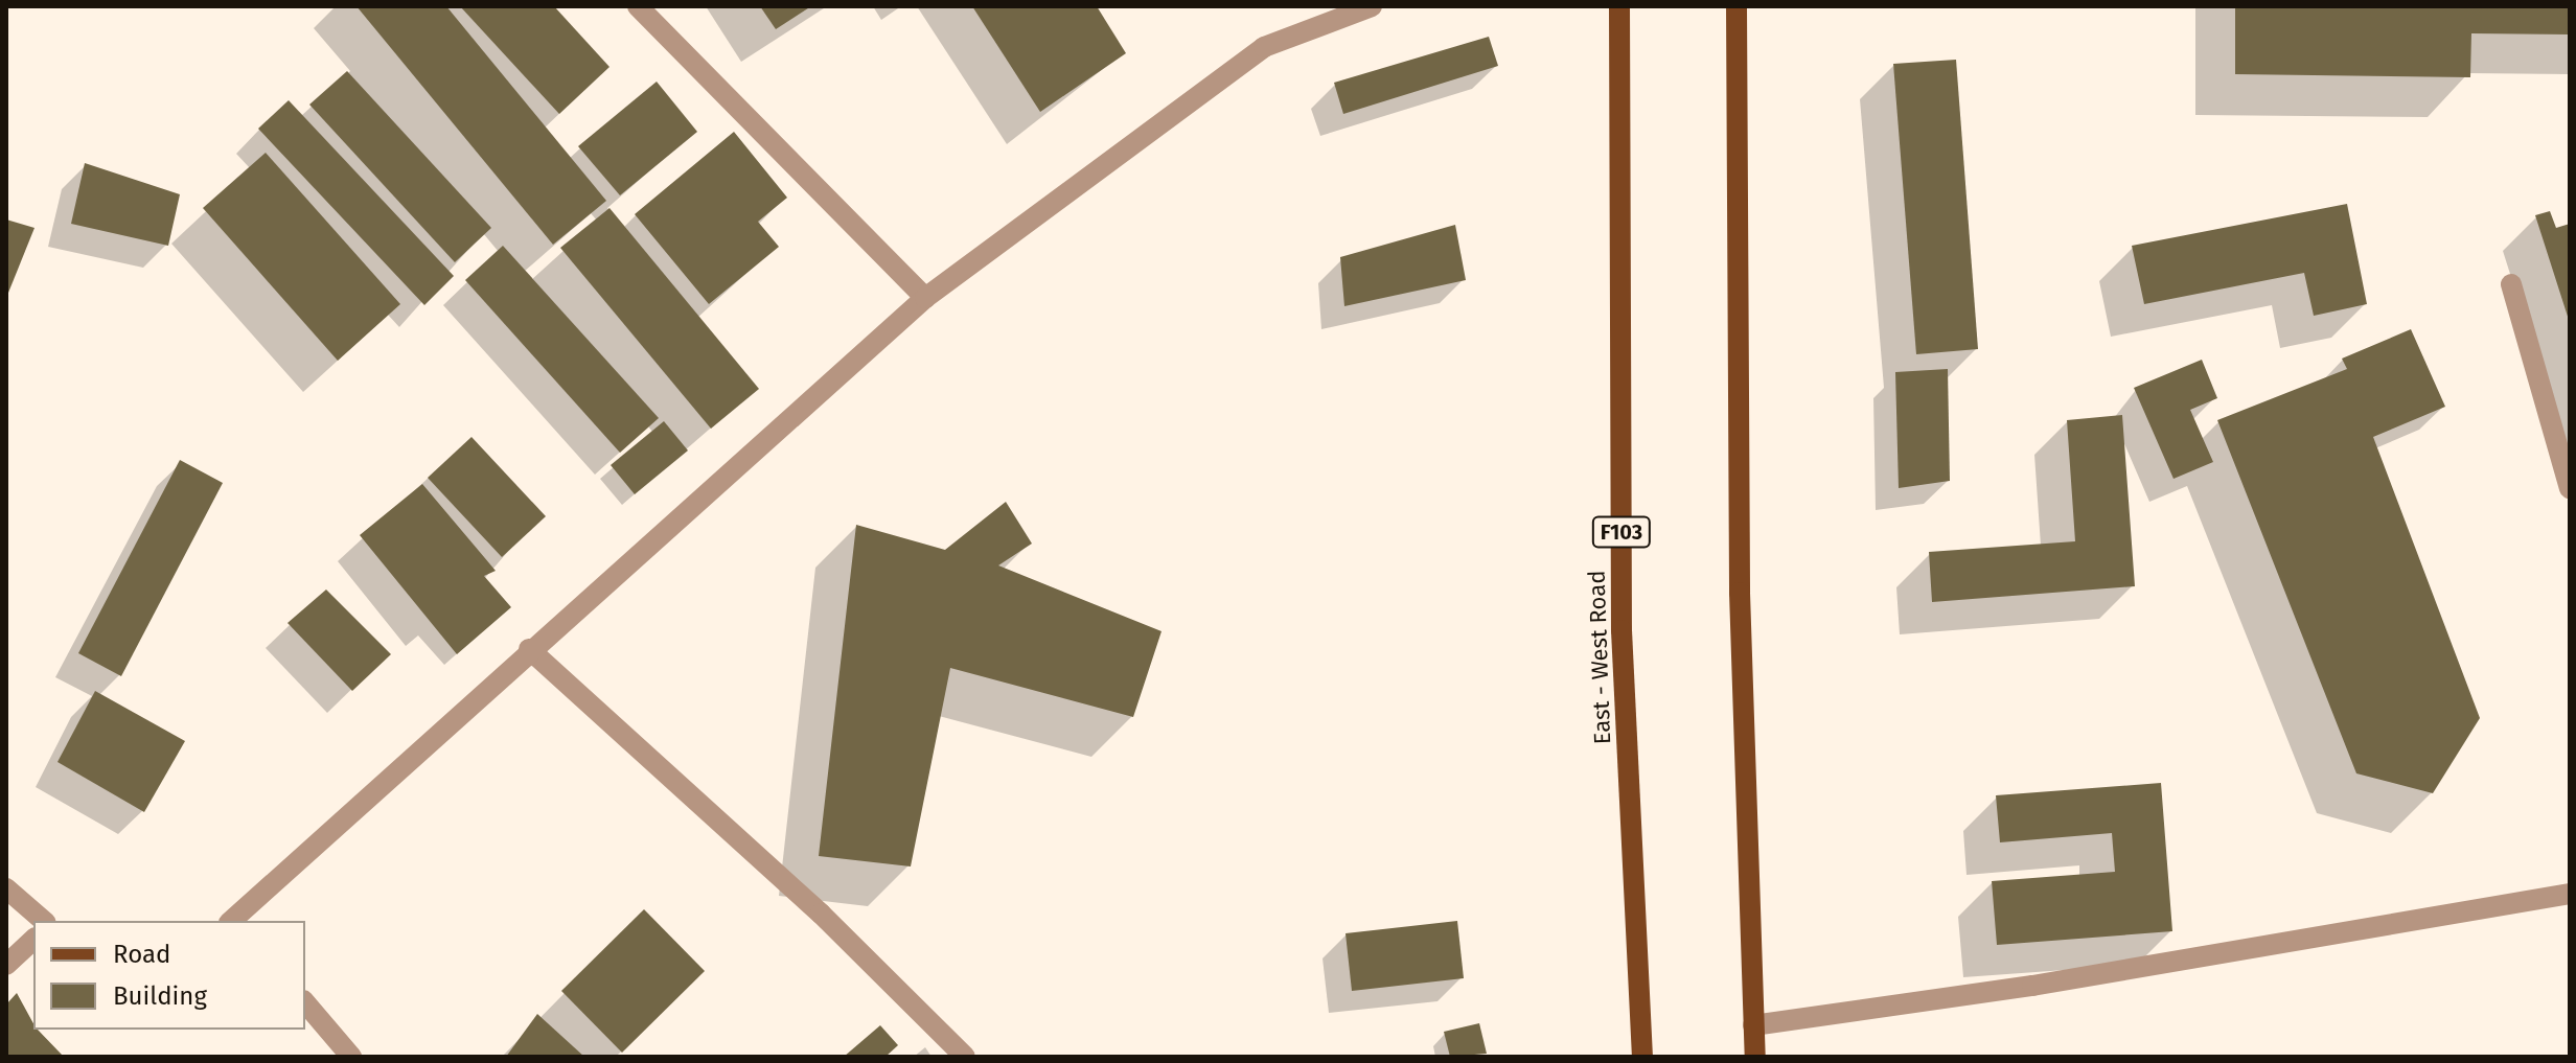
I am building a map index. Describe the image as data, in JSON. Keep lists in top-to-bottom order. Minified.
{"streets":{"main road":["F103","East - West Road"]},"legend":["Road","Building"]}
